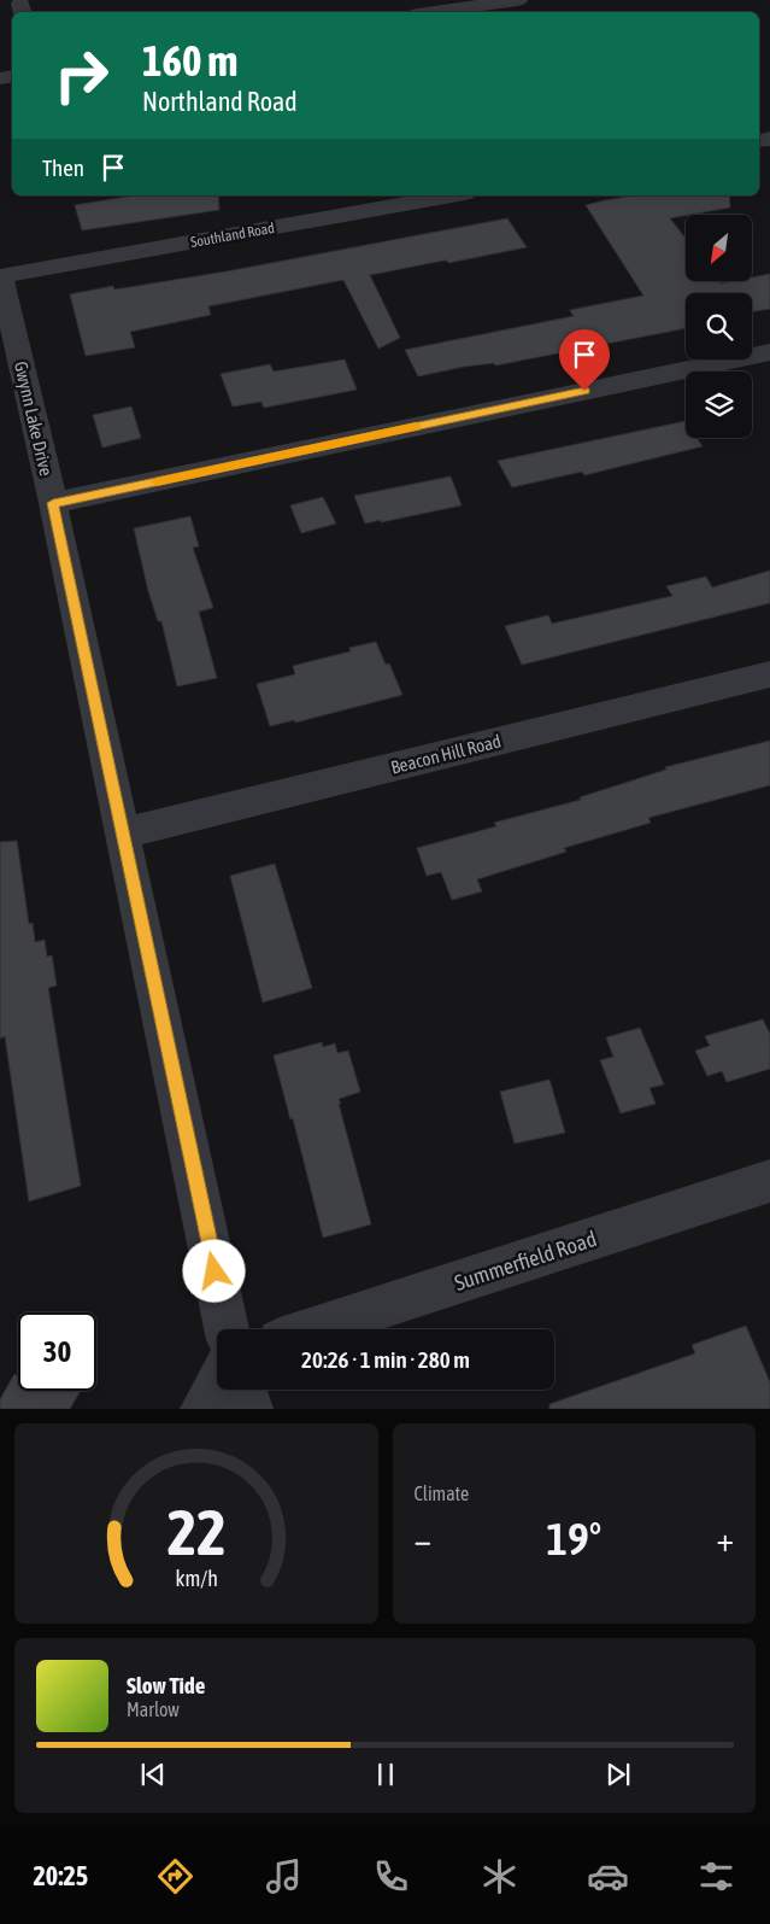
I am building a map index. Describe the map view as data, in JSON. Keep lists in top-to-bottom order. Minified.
{"streets":{"street":["Southland Road","Gwynn Lake Drive","Beacon Hill Road","Summerfield Road"]},"crossings":[["Southland Road","Gwynn Lake Drive"],["Gwynn Lake Drive","Beacon Hill Road"]],"north":"bottom left","page":{"turn":["160 m","Northland Road"],"then":"Then","limit":"30","trip":"20:26 · 1 min · 280 m","tile":"Climate","heat":["−","19°","+"],"song":["Slow Tide","Marlow"],"tabs":"20:25","gauge":["22","km/h"]}}
